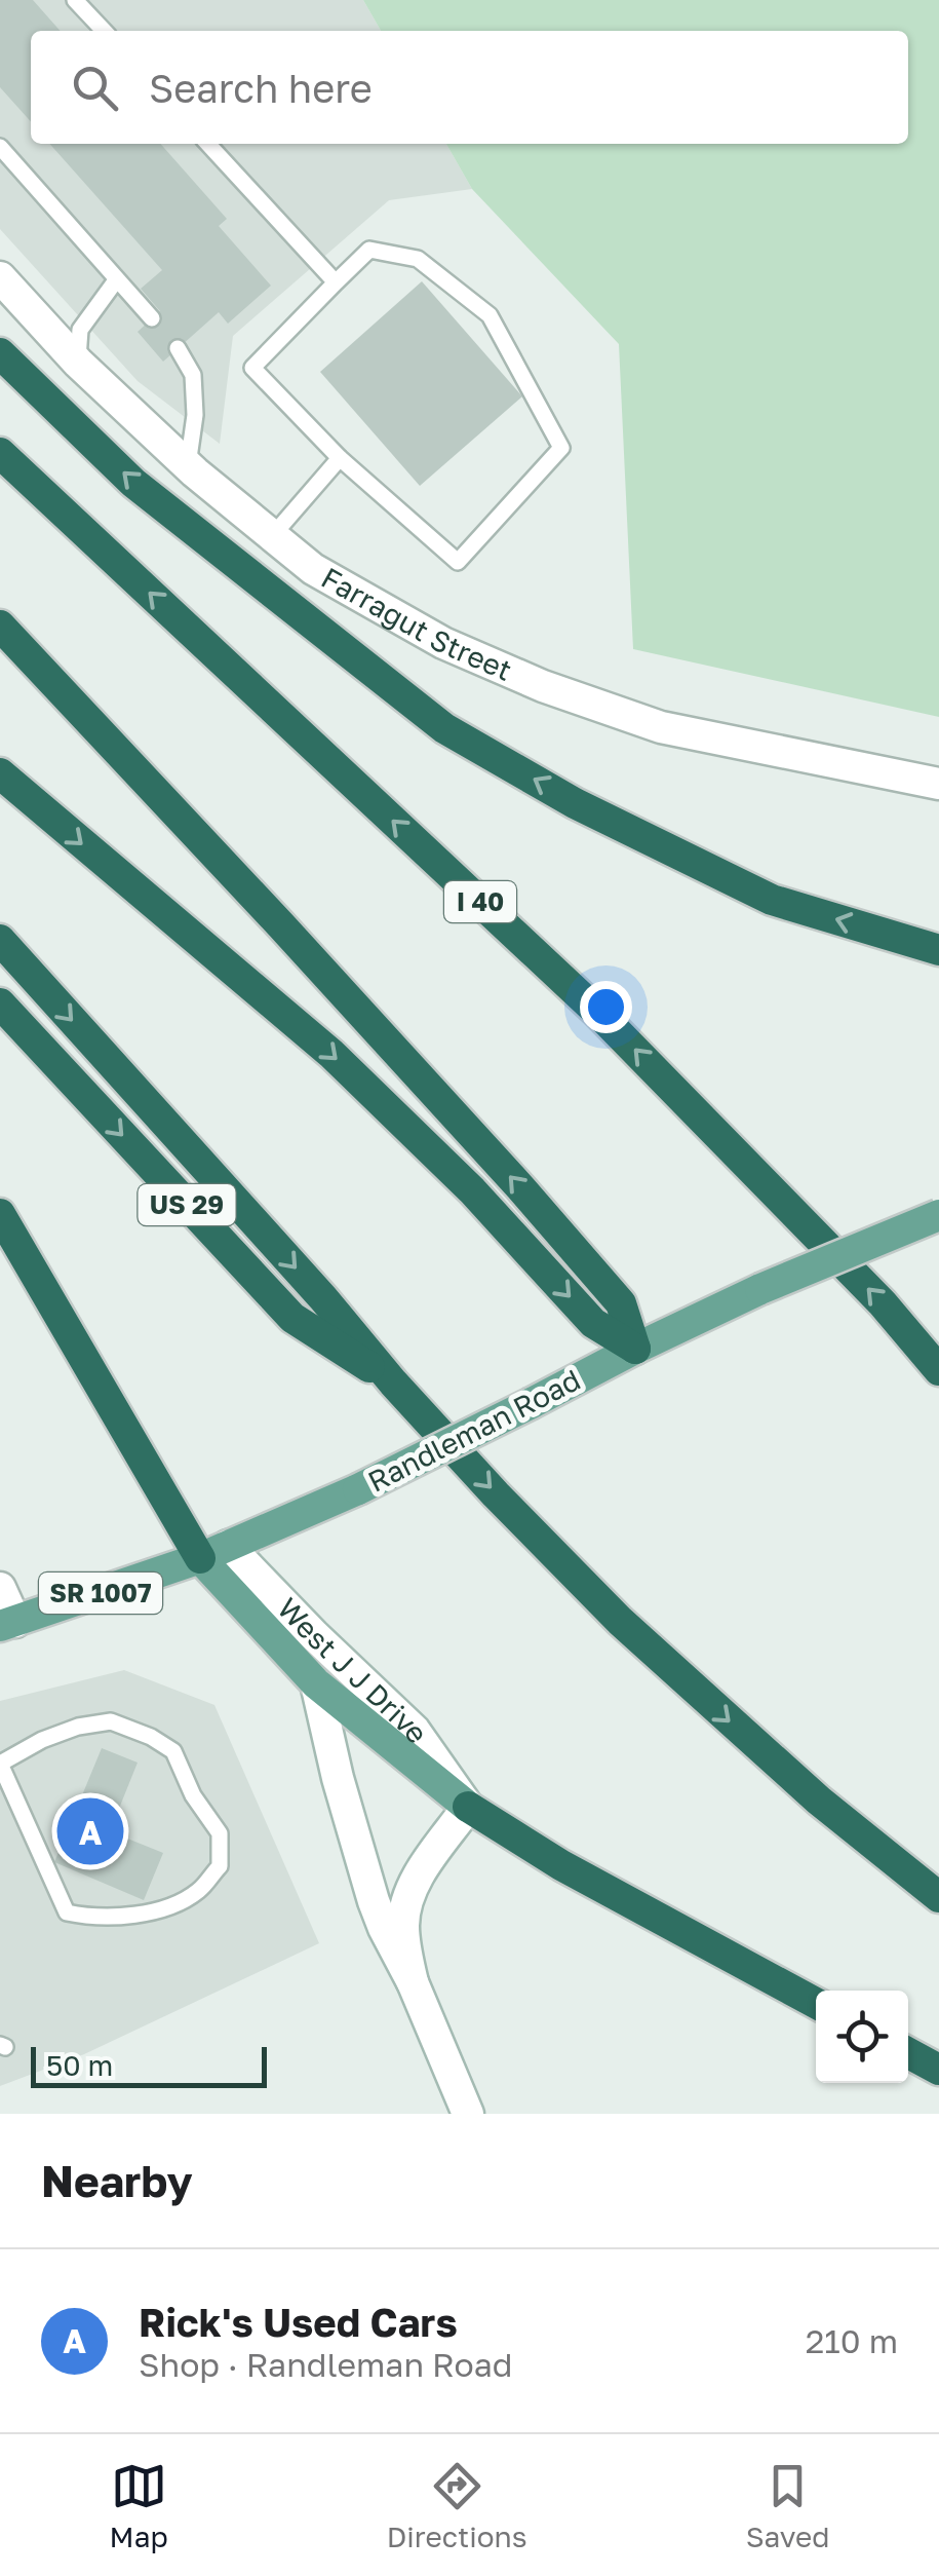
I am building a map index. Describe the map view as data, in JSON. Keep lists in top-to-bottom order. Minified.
{"streets":{"highway":["I 40","US 29"],"main road":["Randleman Road","SR 1007","West J J Drive"],"street":["Farragut Street"]},"crossings":[["Randleman Road","West J J Drive"]],"scale_bar":"50 m","page":{"search":"Search here","pins":"A","scale":"50 m","heading":"Nearby","list":[{"mark":"A","name":"Rick's Used Cars","note":"Shop · Randleman Road","value":"210 m"}],"nav":["Map","Directions","Saved"]}}
